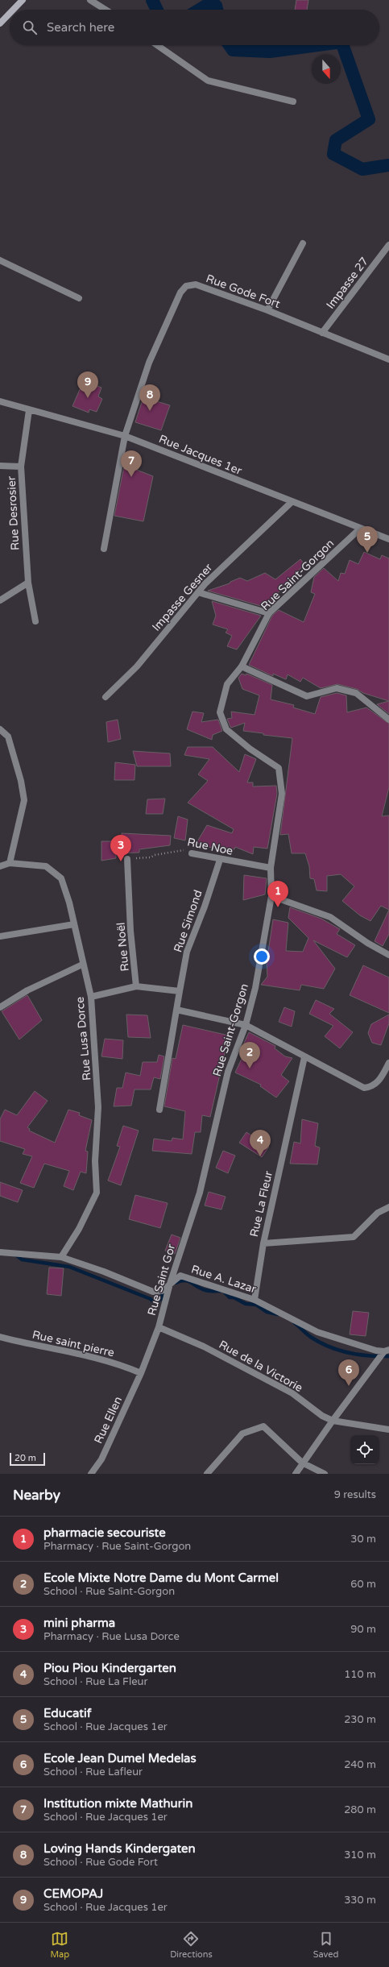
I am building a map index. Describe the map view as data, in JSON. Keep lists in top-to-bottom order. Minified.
{"streets":{"street":["Impasse 27","Rue Gode Fort","Rue Jacques 1er","Rue Desrosier","Rue Saint-Gorgon","Impasse Gesner","Rue Noe","Rue Simond","Rue Noël","Rue Lusa Dorce","Rue La Fleur","Rue A. Lazar","Rue Saint Gor","Rue saint pierre","Rue de la Victorie","Rue Ellen"]},"crossings":[["Impasse 27","Rue Gode Fort"],["Rue Gode Fort","Rue Jacques 1er"],["Rue Jacques 1er","Rue Desrosier"],["Rue Jacques 1er","Rue Saint-Gorgon"],["Rue Jacques 1er","Impasse Gesner"],["Rue Saint-Gorgon","Rue Noe"],["Rue Saint-Gorgon","Rue Saint Gor"],["Rue Noe","Rue Simond"],["Rue Noe","Rue Noël"],["Rue Noël","Rue Lusa Dorce"],["Rue Lusa Dorce","Rue A. Lazar"],["Rue La Fleur","Rue A. Lazar"],["Rue A. Lazar","Rue Saint Gor"],["Rue Saint Gor","Rue saint pierre"],["Rue Saint Gor","Rue de la Victorie"],["Rue Saint Gor","Rue Ellen"],["Rue saint pierre","Rue Ellen"]],"scale_bar":"20 m","north":"bottom","page":{"search":"Search here","pins":["9","8","7","5","3","1","2","4","6"],"scale":"20 m","heading":["Nearby","9 results"],"list":[{"mark":"1","name":"pharmacie secouriste","note":"Pharmacy · Rue Saint-Gorgon","value":"30 m"},{"mark":"2","name":"Ecole Mixte Notre Dame du Mont Carmel","note":"School · Rue Saint-Gorgon","value":"60 m"},{"mark":"3","name":"mini pharma","note":"Pharmacy · Rue Lusa Dorce","value":"90 m"},{"mark":"4","name":"Piou Piou Kindergarten","note":"School · Rue La Fleur","value":"110 m"},{"mark":"5","name":"Educatif","note":"School · Rue Jacques 1er","value":"230 m"},{"mark":"6","name":"Ecole Jean Dumel Medelas","note":"School · Rue Lafleur","value":"240 m"},{"mark":"7","name":"Institution mixte Mathurin","note":"School · Rue Jacques 1er","value":"280 m"},{"mark":"8","name":"Loving Hands Kindergaten","note":"School · Rue Gode Fort","value":"310 m"},{"mark":"9","name":"CEMOPAJ","note":"School · Rue Jacques 1er","value":"330 m"}],"nav":["Map","Directions","Saved"]}}
